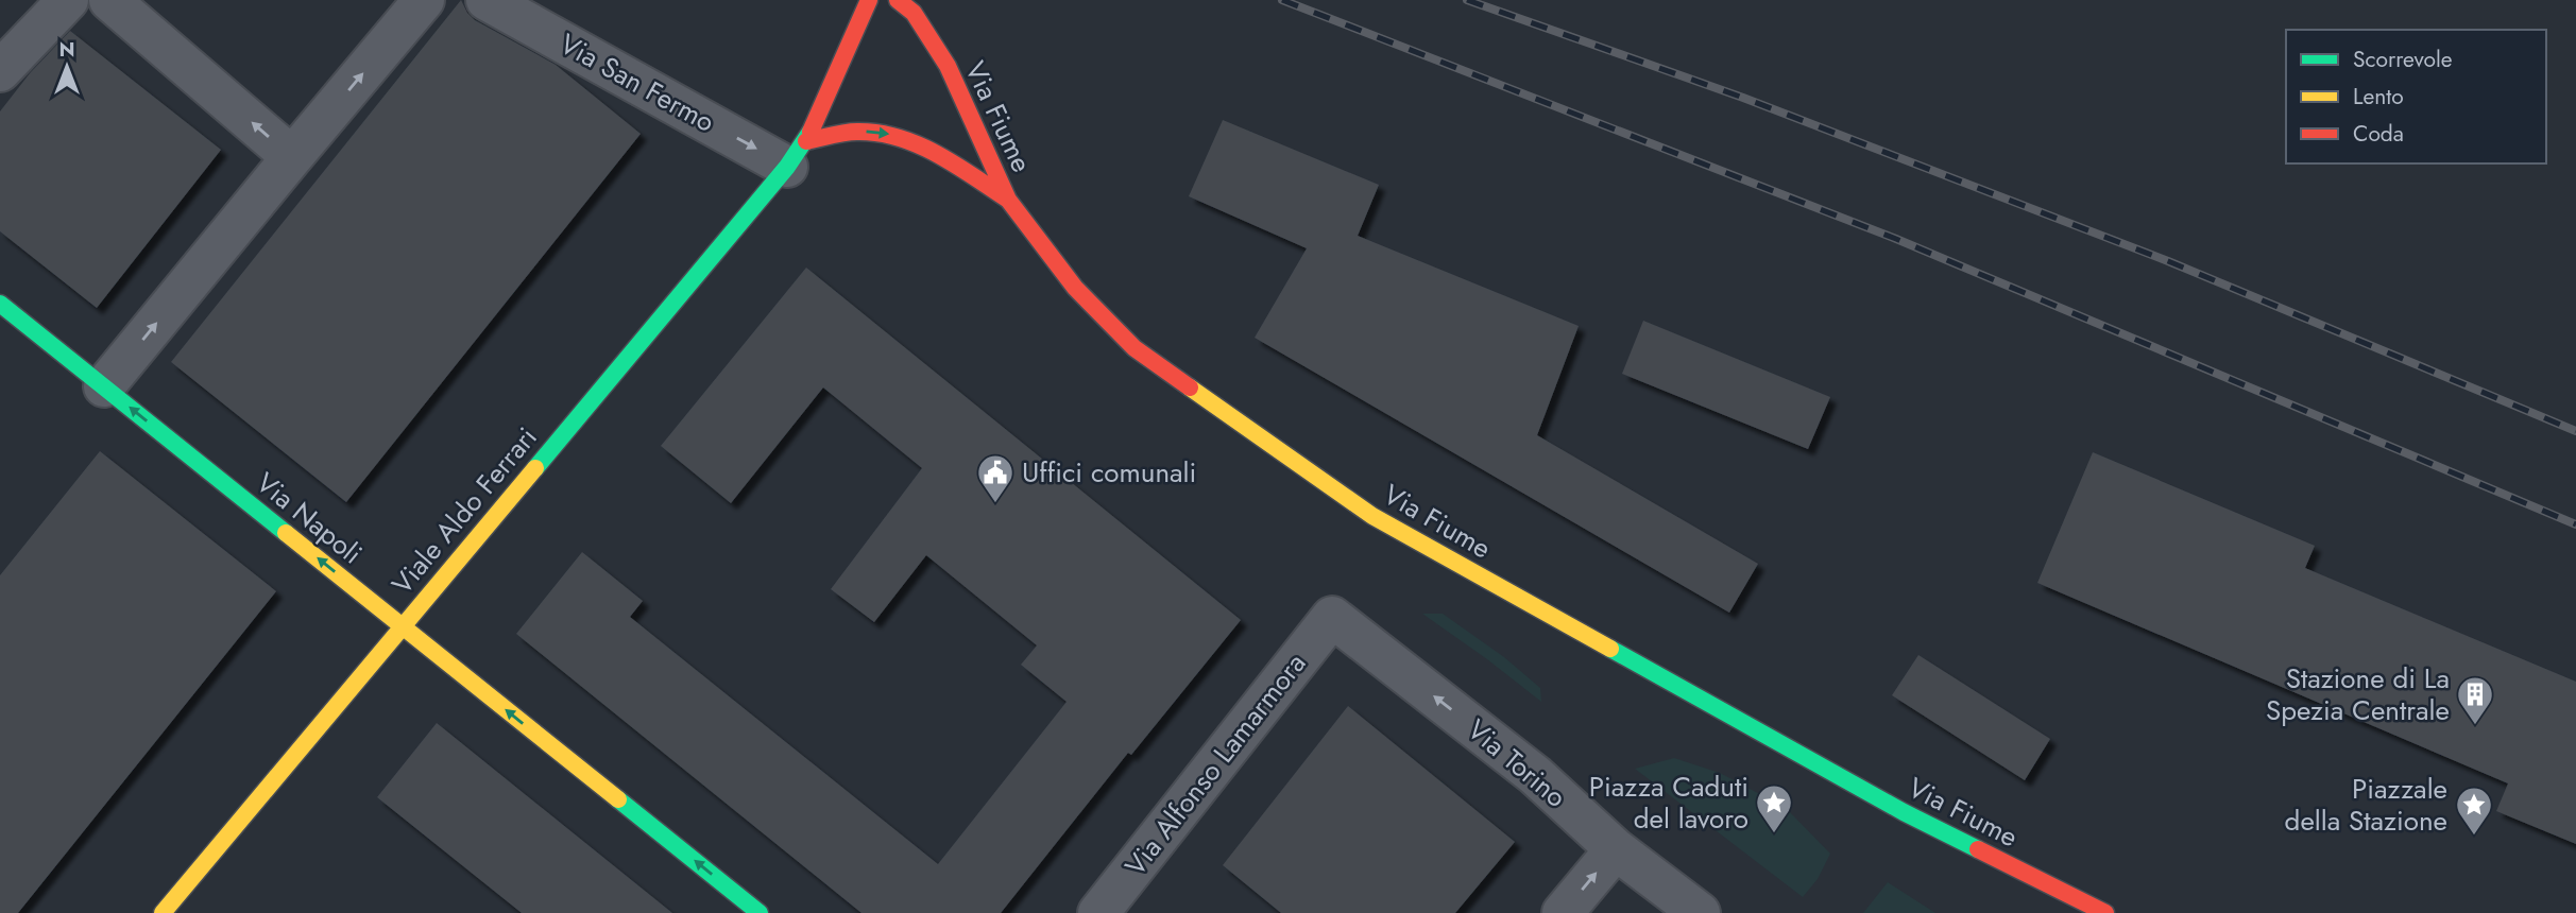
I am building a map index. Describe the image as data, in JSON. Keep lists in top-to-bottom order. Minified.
{"streets":{"street":["Via San Fermo","Via Fiume","Viale Aldo Ferrari","Via Napoli","Via Torino","Via Alfonso Lamarmora"]},"crossings":[["Via San Fermo","Viale Aldo Ferrari"],["Viale Aldo Ferrari","Via Napoli"],["Via Torino","Via Alfonso Lamarmora"]],"one_way":["Via San Fermo","Via Napoli","Via Torino"],"places":{"public building":["Uffici comunali"],"building":["Stazione di La Spezia Centrale"],"place":["Piazza Caduti del lavoro","Piazzale della Stazione"]},"legend":["Scorrevole","Lento","Coda"],"north":"top"}
